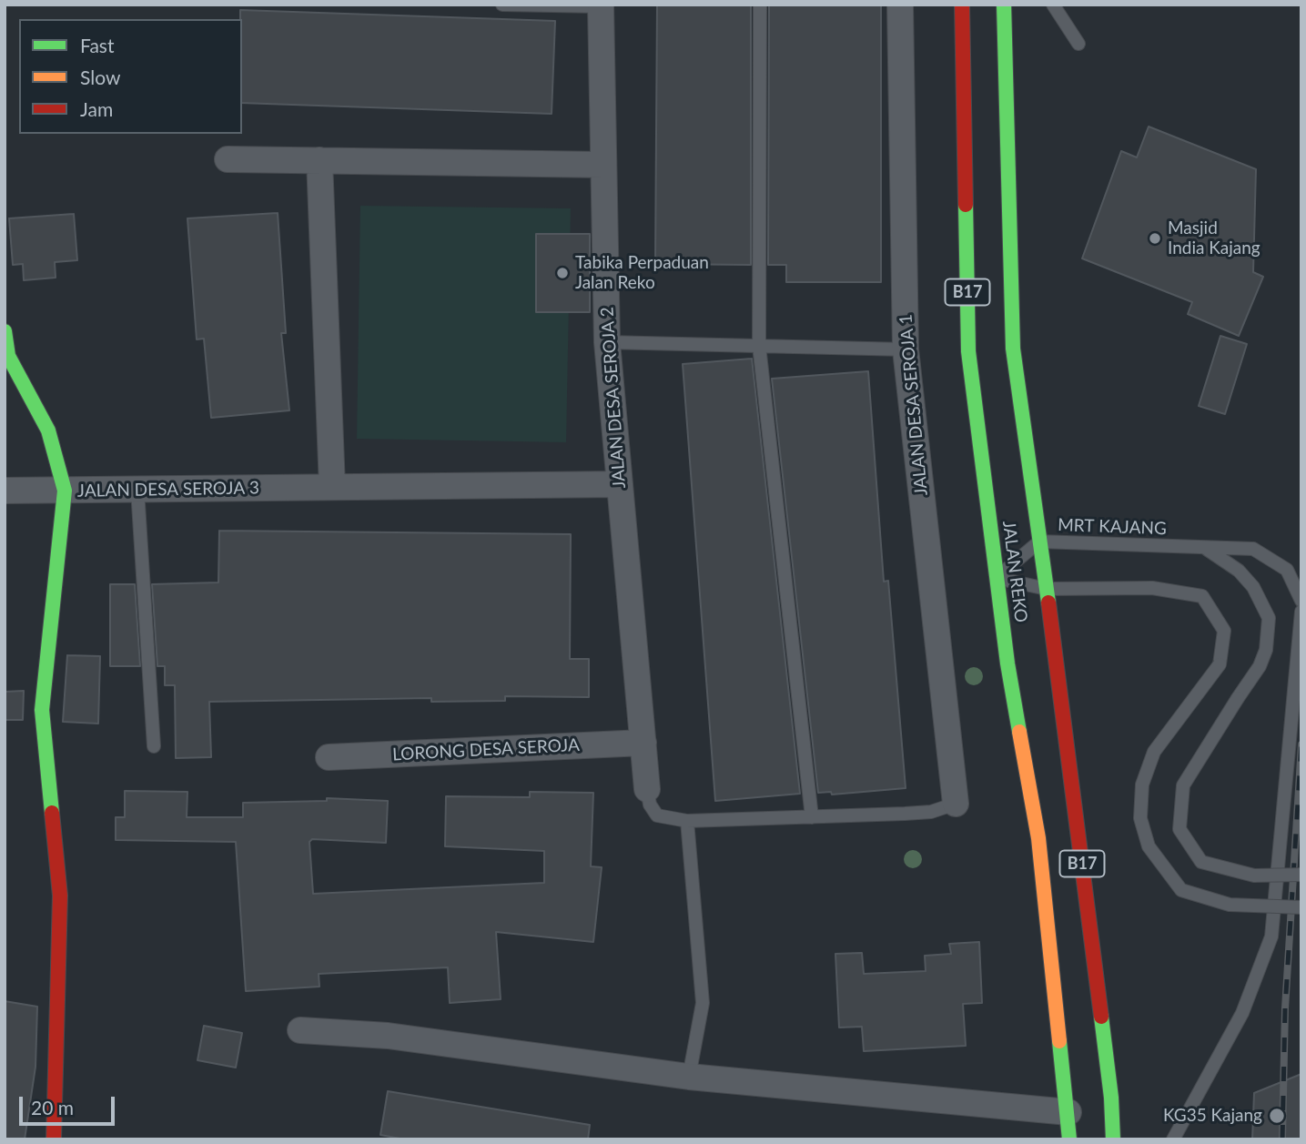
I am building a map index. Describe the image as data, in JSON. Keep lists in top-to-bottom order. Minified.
{"streets":{"main road":["B17","JALAN REKO"],"street":["JALAN DESA SEROJA 2","JALAN DESA SEROJA 1","JALAN DESA SEROJA 3","LORONG DESA SEROJA"],"lane":["MRT KAJANG"]},"crossings":[["JALAN DESA SEROJA 2","JALAN DESA SEROJA 3"],["JALAN DESA SEROJA 2","LORONG DESA SEROJA"],["MRT KAJANG","JALAN REKO"]],"places":["Masjid India Kajang","Tabika Perpaduan Jalan Reko","KG35 Kajang"],"legend":["Fast","Slow","Jam"],"scale_bar":"20 m"}
